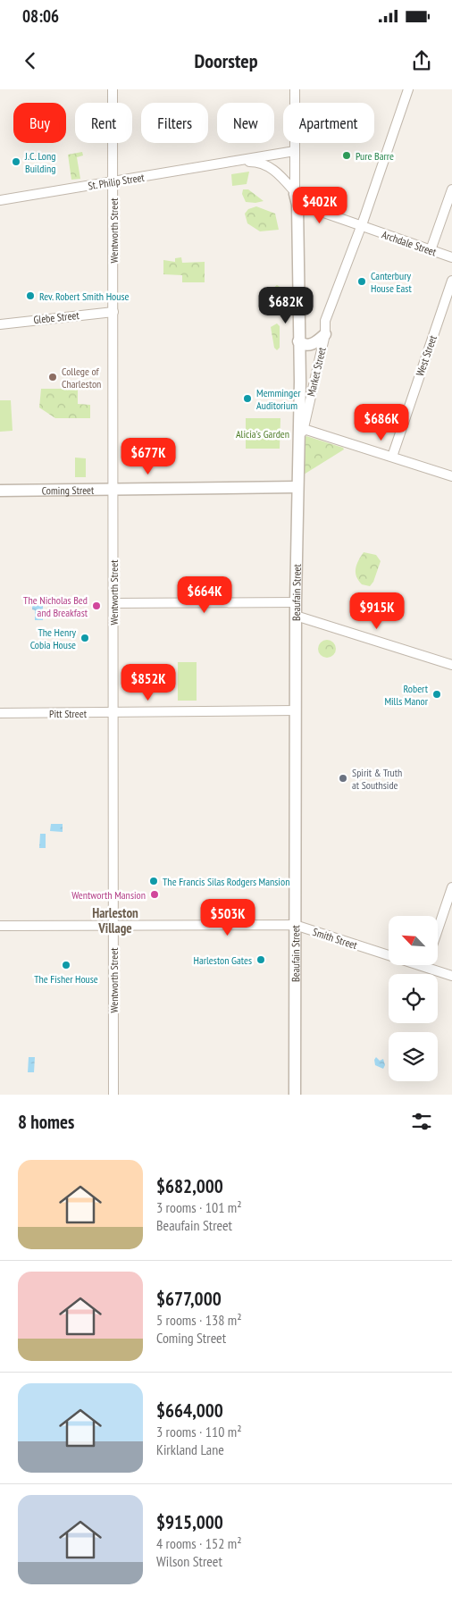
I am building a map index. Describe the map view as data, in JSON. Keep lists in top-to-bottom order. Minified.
{"streets":{"street":["St. Philip Street","Wentworth Street","Archdale Street","Glebe Street","West Street","Market Street","Coming Street","Beaufain Street","Pitt Street","Smith Street"]},"crossings":[["St. Philip Street","Wentworth Street"],["St. Philip Street","Archdale Street"],["St. Philip Street","Beaufain Street"],["Wentworth Street","Glebe Street"],["Wentworth Street","Coming Street"],["Wentworth Street","Pitt Street"],["Wentworth Street","Smith Street"],["Archdale Street","Market Street"],["Archdale Street","Beaufain Street"],["Market Street","Beaufain Street"],["Coming Street","Beaufain Street"],["Beaufain Street","Pitt Street"],["Beaufain Street","Smith Street"]],"districts":["Harleston Village"],"parks":["Alicia's Garden"],"places":["Pure Barre","J.C. Long Building","Canterbury House East","Rev. Robert Smith House","College of Charleston","Memminger Auditorium","The Nicholas Bed and Breakfast","The Henry Cobia House","Robert Mills Manor","Spirit & Truth at Southside","The Francis Silas Rodgers Mansion","Wentworth Mansion","Harleston Gates","The Fisher House"],"north":"top left","page":{"status":"08:06","header":"Doorstep","chip":["Buy","Rent","Filters","New","Apartment"],"price":["$402K","$682K","$686K","$677K","$664K","$915K","$852K","$503K"],"heading":"8 homes","list":[{"name":"$682,000","note":"3 rooms · 101 m² · Beaufain Street"},{"name":"$677,000","note":"5 rooms · 138 m² · Coming Street"},{"name":"$664,000","note":"3 rooms · 110 m² · Kirkland Lane"},{"name":"$915,000","note":"4 rooms · 152 m² · Wilson Street"}]}}
